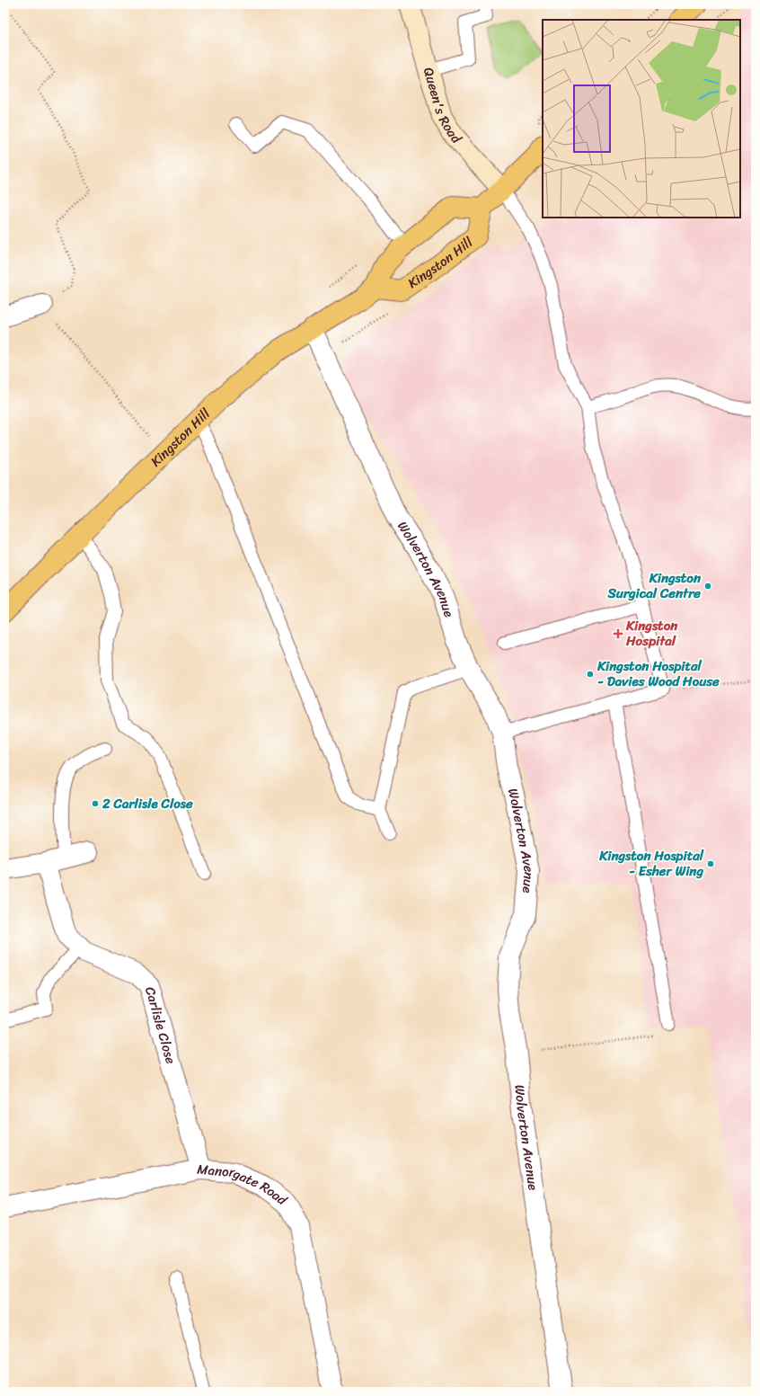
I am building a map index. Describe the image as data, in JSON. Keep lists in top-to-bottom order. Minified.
{"streets":{"main road":["Queen's Road","Kingston Hill"],"street":["Wolverton Avenue","Carlisle Close","Manorgate Road"]},"crossings":[["Kingston Hill","Wolverton Avenue"],["Carlisle Close","Manorgate Road"]],"places":{"other":["Kingston Surgical Centre","Kingston Hospital - Davies Wood House","2 Carlisle Close","Kingston Hospital - Esher Wing"],"health":["Kingston Hospital"]}}
